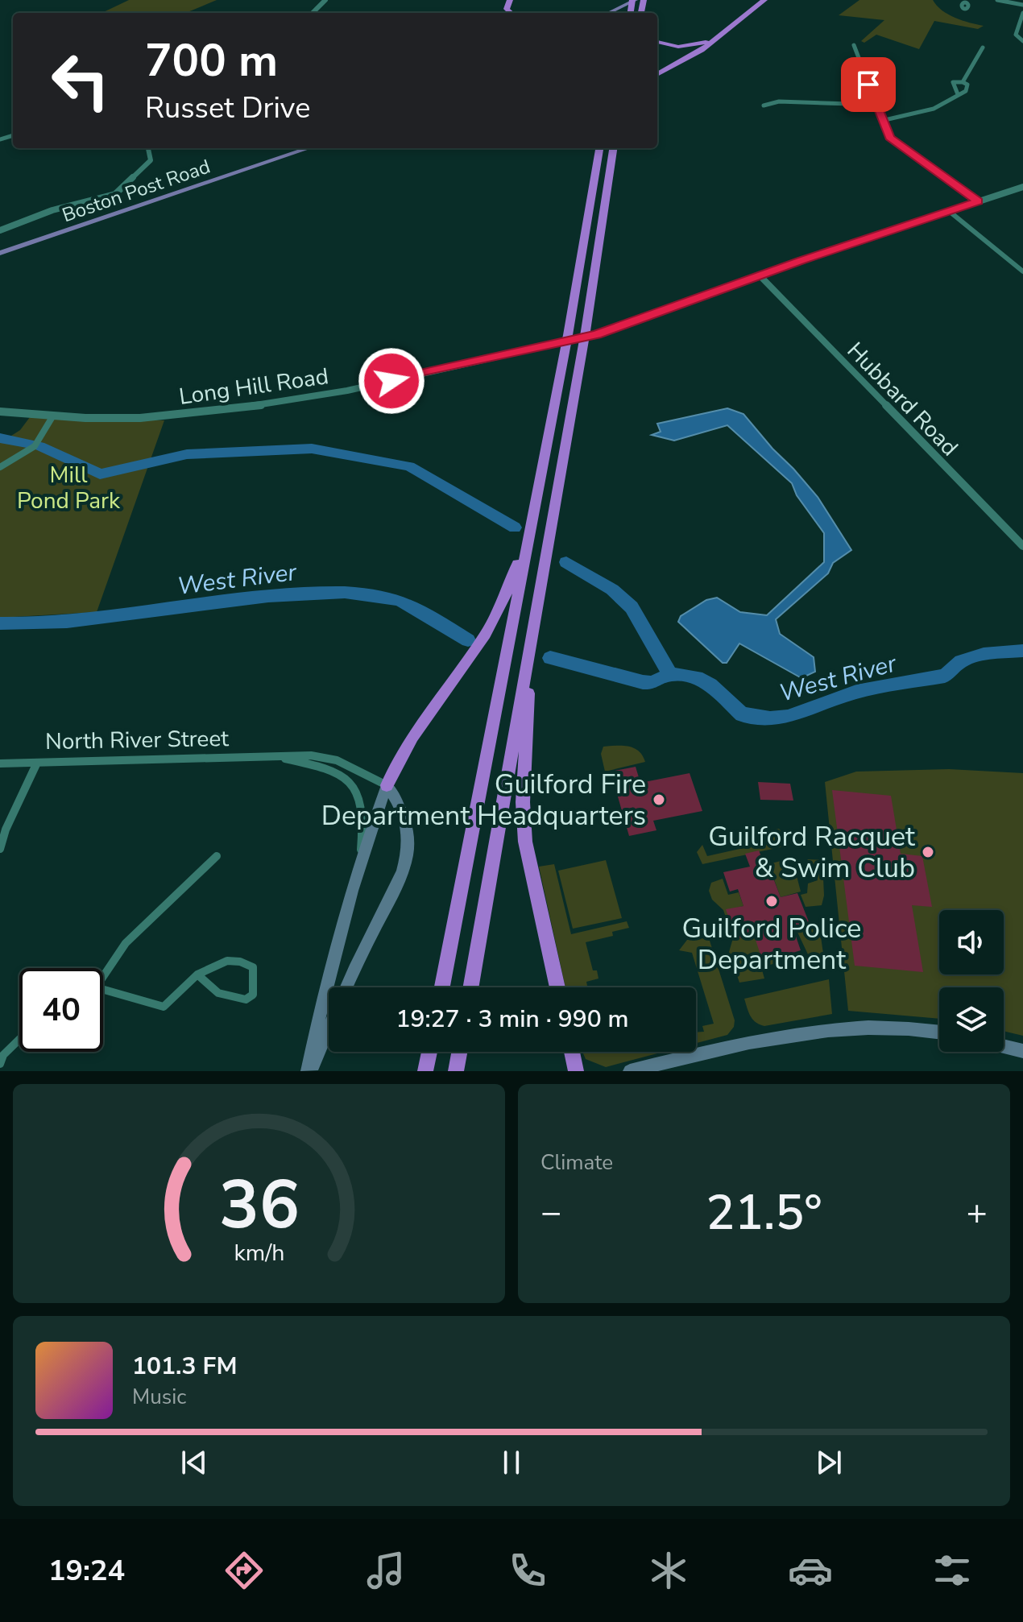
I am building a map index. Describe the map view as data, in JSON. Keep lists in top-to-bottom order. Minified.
{"streets":{"main road":["Boston Post Road","North River Street"],"street":["Long Hill Road","Hubbard Road"]},"crossings":[["Long Hill Road","Hubbard Road"]],"water":["West River"],"parks":["Mill Pond Park"],"places":["Guilford Fire Department Headquarters","Guilford Racquet & Swim Club","Guilford Police Department"],"page":{"turn":["700 m","Russet Drive"],"limit":"40","trip":"19:27 · 3 min · 990 m","tile":"Climate","heat":["−","21.5°","+"],"song":["101.3 FM","Music"],"tabs":"19:24","gauge":["36","km/h"]}}
